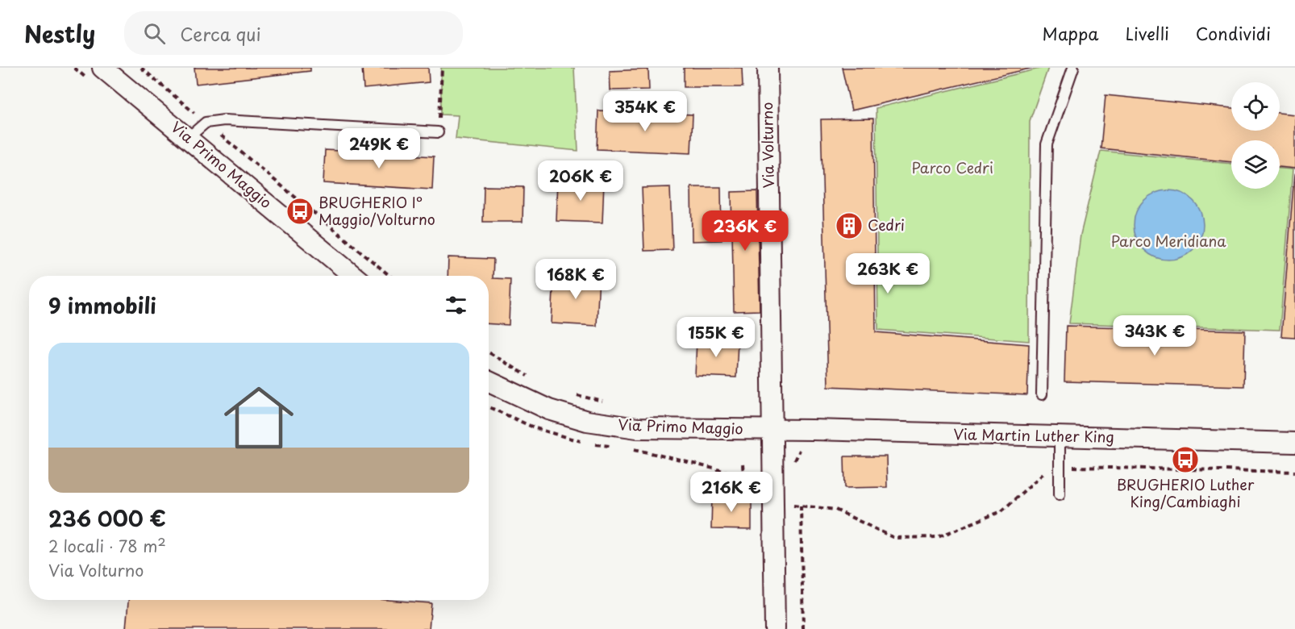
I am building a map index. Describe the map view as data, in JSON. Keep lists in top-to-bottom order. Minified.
{"streets":{"street":["Via Volturno","Via Primo Maggio","Via Martin Luther King"]},"crossings":[["Via Volturno","Via Primo Maggio"],["Via Volturno","Via Martin Luther King"],["Via Primo Maggio","Via Martin Luther King"]],"parks":["Parco Cedri","Parco Meridiana"],"places":{"bus stop":["BRUGHERIO I° Maggio/Volturno","BRUGHERIO Luther King/Cambiaghi"],"building":["Cedri"]},"page":{"header":"Nestly","search":"Cerca qui","nav":["Mappa","Livelli","Condividi"],"price":["354K €","249K €","206K €","236K €","263K €","168K €","343K €","155K €","216K €"],"heading":"9 immobili","list":[{"name":"236 000 €","note":"2 locali · 78 m² · Via Volturno"}]}}
